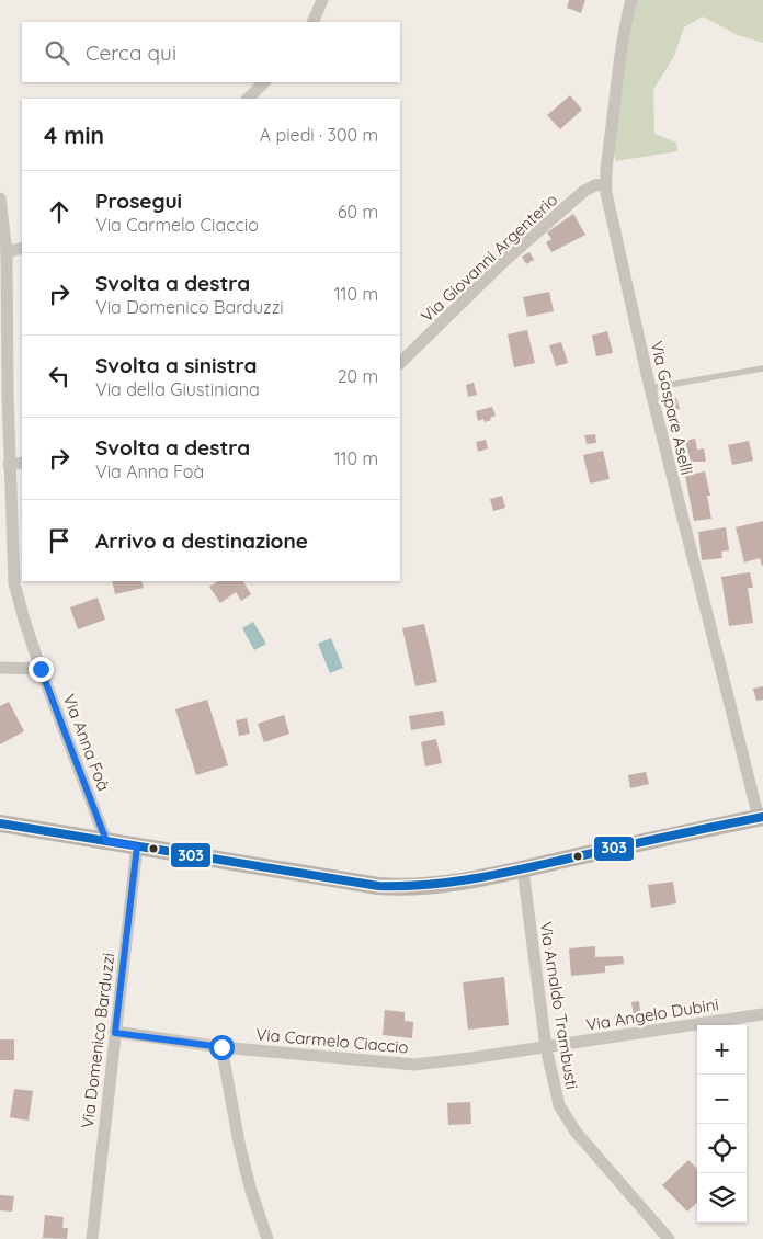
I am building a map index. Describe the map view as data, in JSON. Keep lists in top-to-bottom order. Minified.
{"streets":{"street":["Via Giovanni Argenterio","Via Gaspare Aselli","Via Anna Foà","Via Arnaldo Trambusti","Via Angelo Dubini","Via Domenico Barduzzi","Via Carmelo Ciaccio"]},"crossings":[["Via Giovanni Argenterio","Via Gaspare Aselli"],["Via Arnaldo Trambusti","Via Angelo Dubini"],["Via Arnaldo Trambusti","Via Carmelo Ciaccio"],["Via Angelo Dubini","Via Carmelo Ciaccio"],["Via Domenico Barduzzi","Via Carmelo Ciaccio"]],"lines":["transit line 303"],"page":{"search":"Cerca qui","heading":["4 min","A piedi · 300 m"],"list":[["Prosegui","Via Carmelo Ciaccio","60 m"],["Svolta a destra","Via Domenico Barduzzi","110 m"],["Svolta a sinistra","Via della Giustiniana","20 m"],["Svolta a destra","Via Anna Foà","110 m"],"Arrivo a destinazione"],"map_buttons":["+","−"]}}
